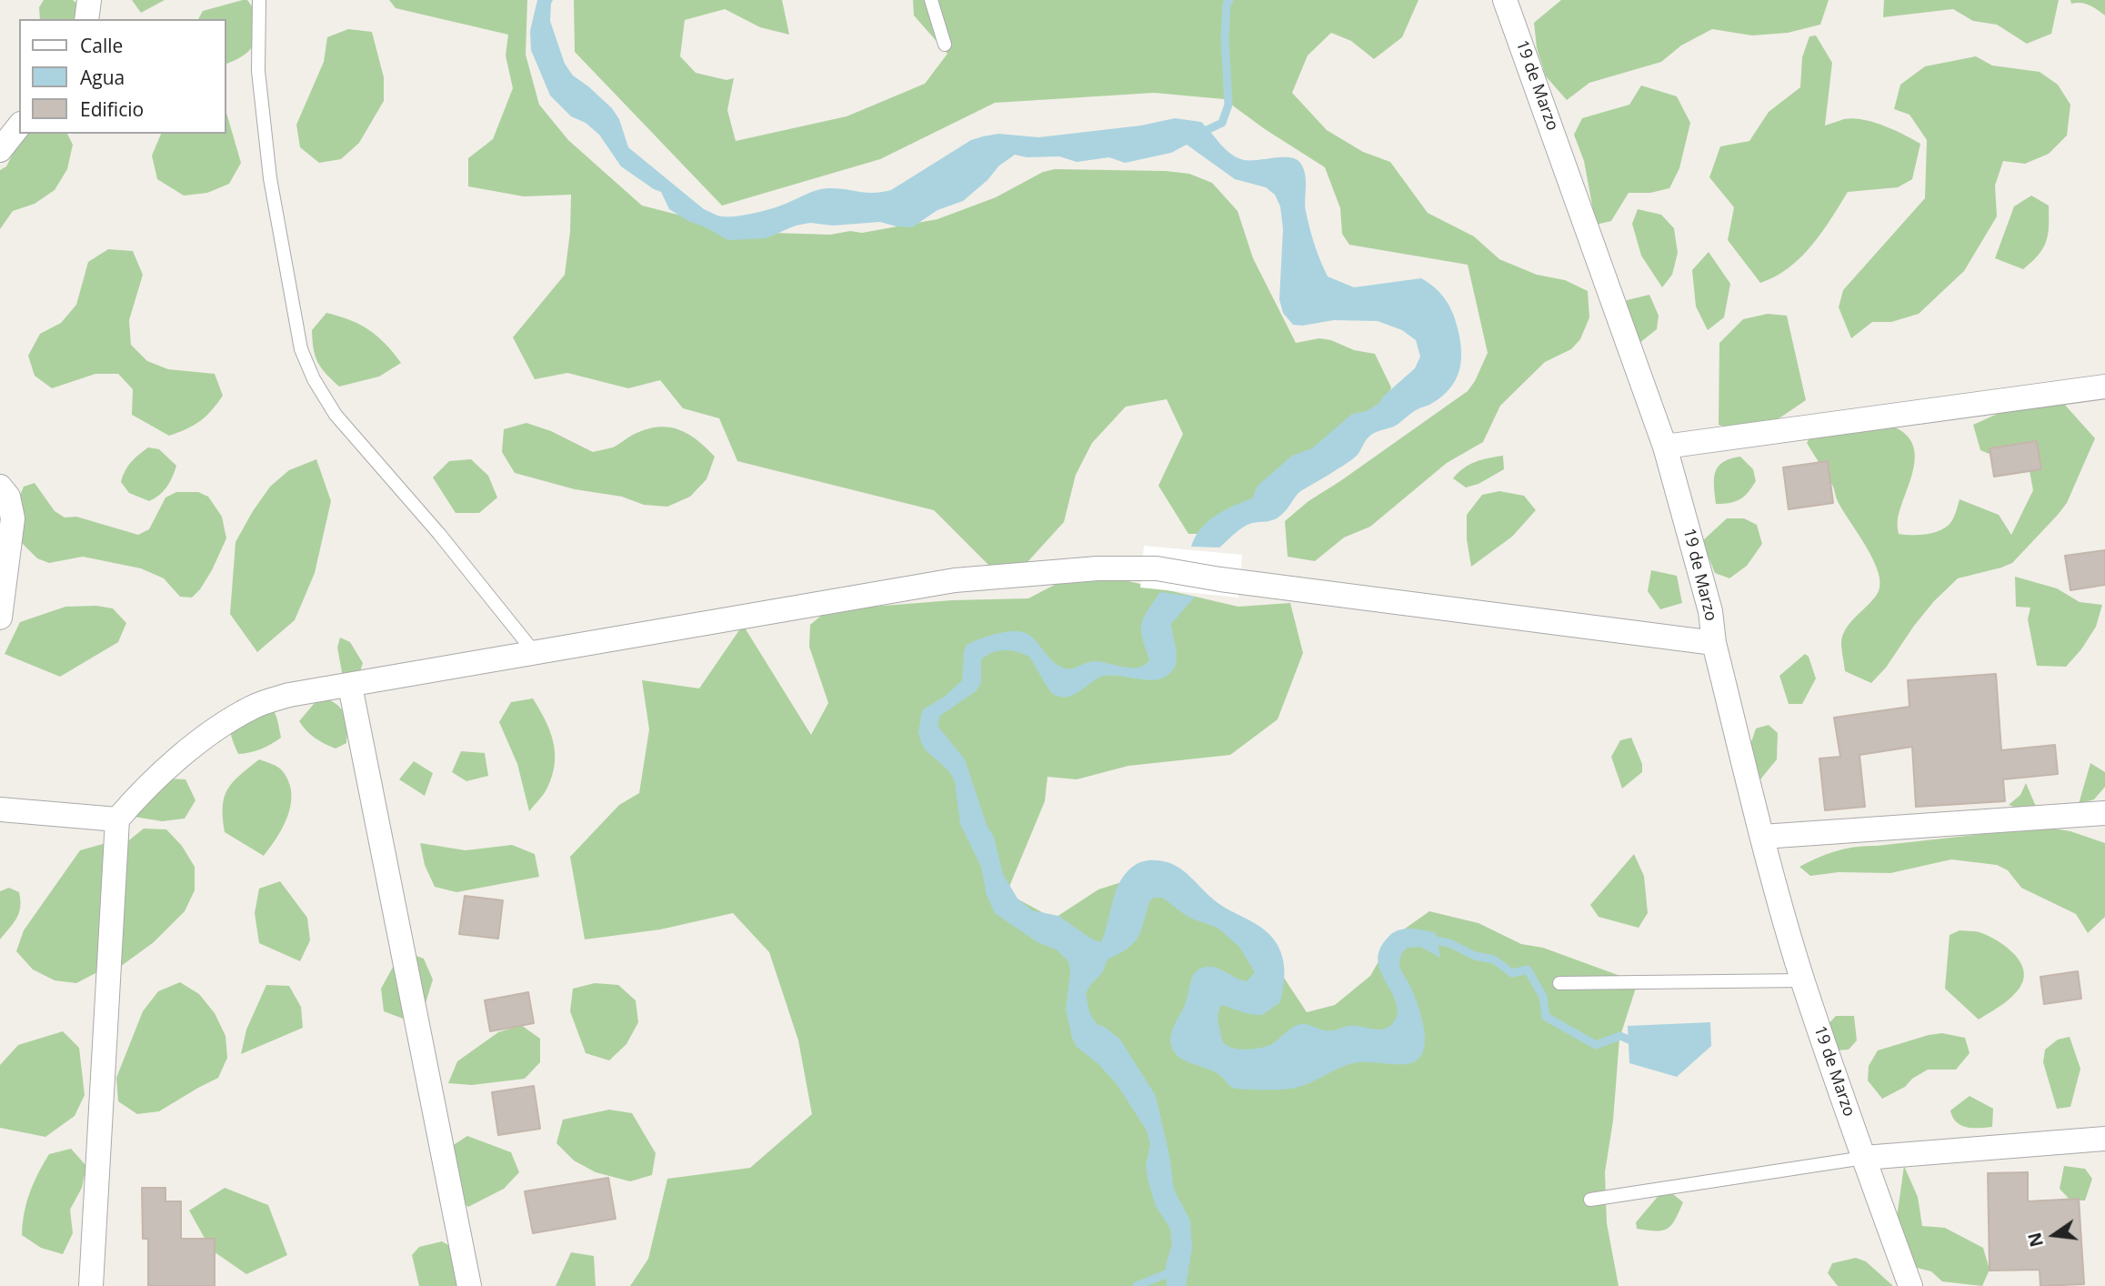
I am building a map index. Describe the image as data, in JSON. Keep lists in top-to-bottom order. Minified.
{"streets":{"street":["19 de Marzo"]},"legend":["Calle","Agua","Edificio"],"north":"left"}
